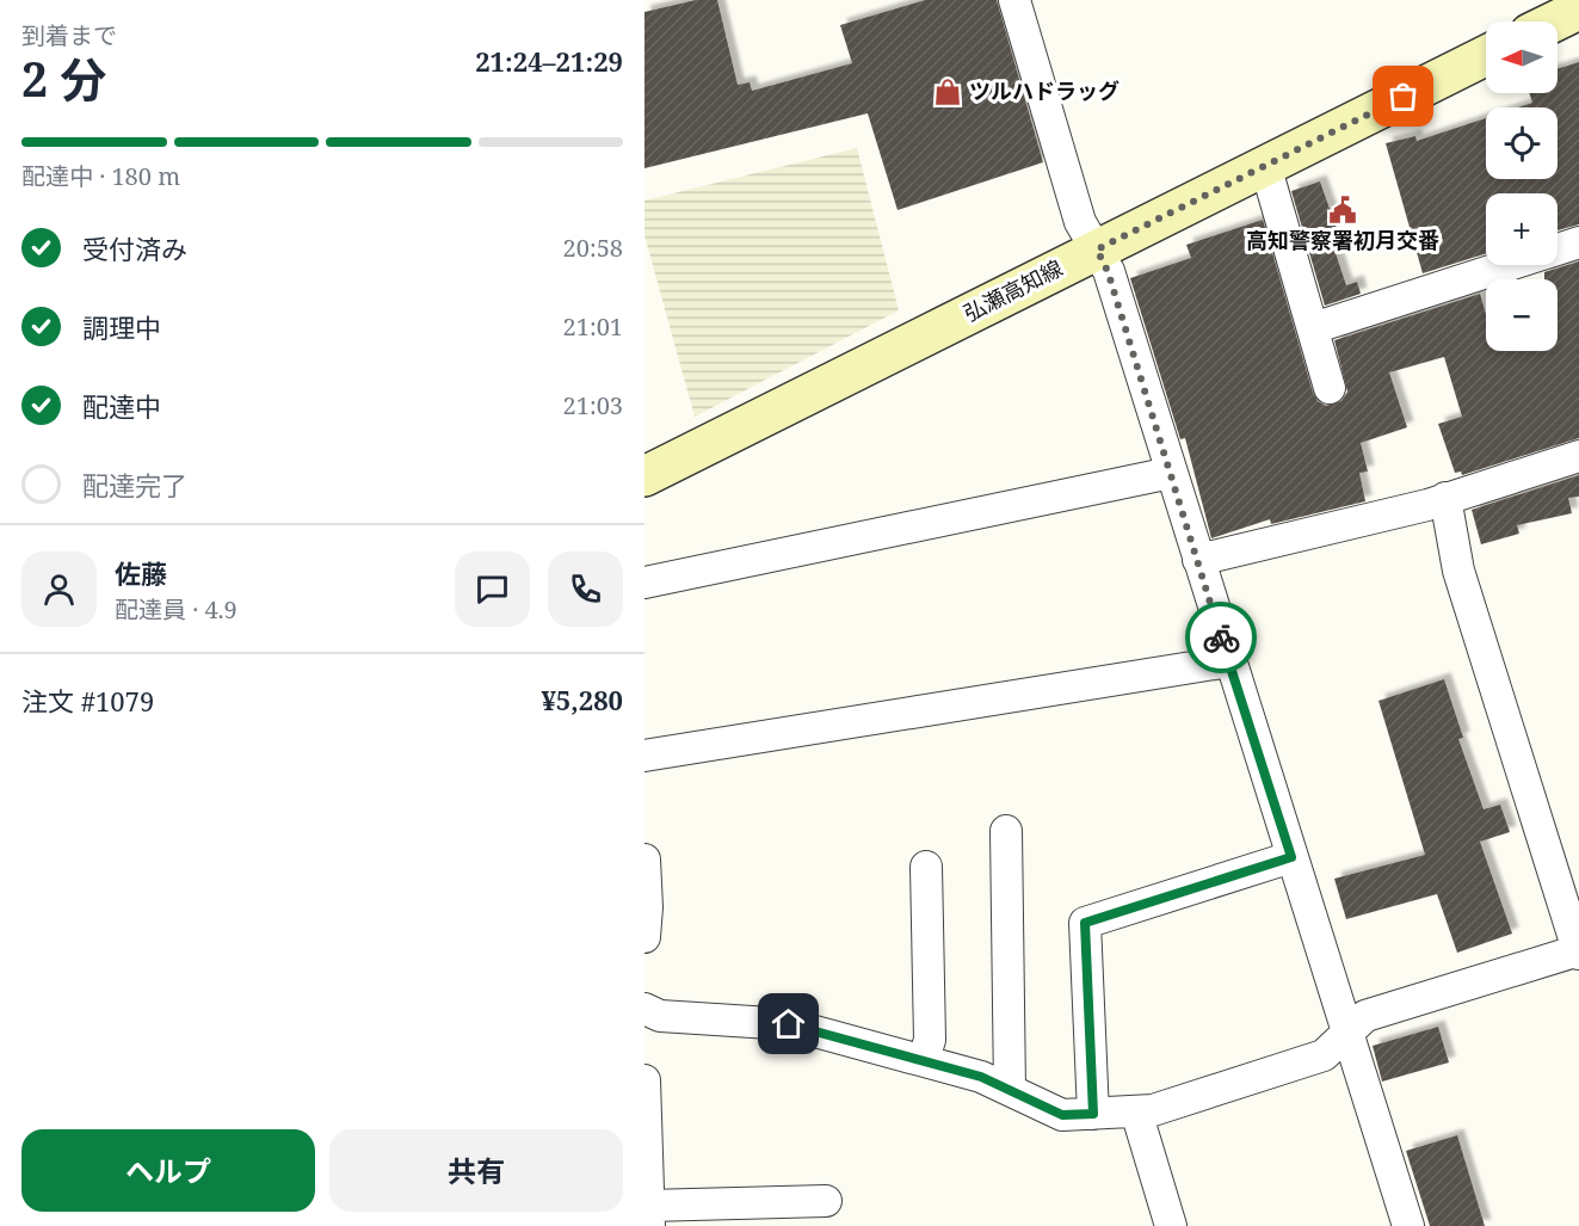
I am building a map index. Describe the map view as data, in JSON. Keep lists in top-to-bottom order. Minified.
{"streets":{"main road":["弘瀬高知線"]},"places":{"shop":["ツルハドラッグ"],"public building":["高知警察署初月交番"]},"north":"left","page":{"heading":["2 分","到着まで","21:24–21:29"],"panel":["佐藤","配達員 · 4.9","注文 #1079","¥5,280"],"map_buttons":["+","−"],"bar":"配達中 · 180 m","list":[["受付済み","20:58"],["調理中","21:01"],["配達中","21:03"],"配達完了"],"buttons":["ヘルプ","共有"]}}
